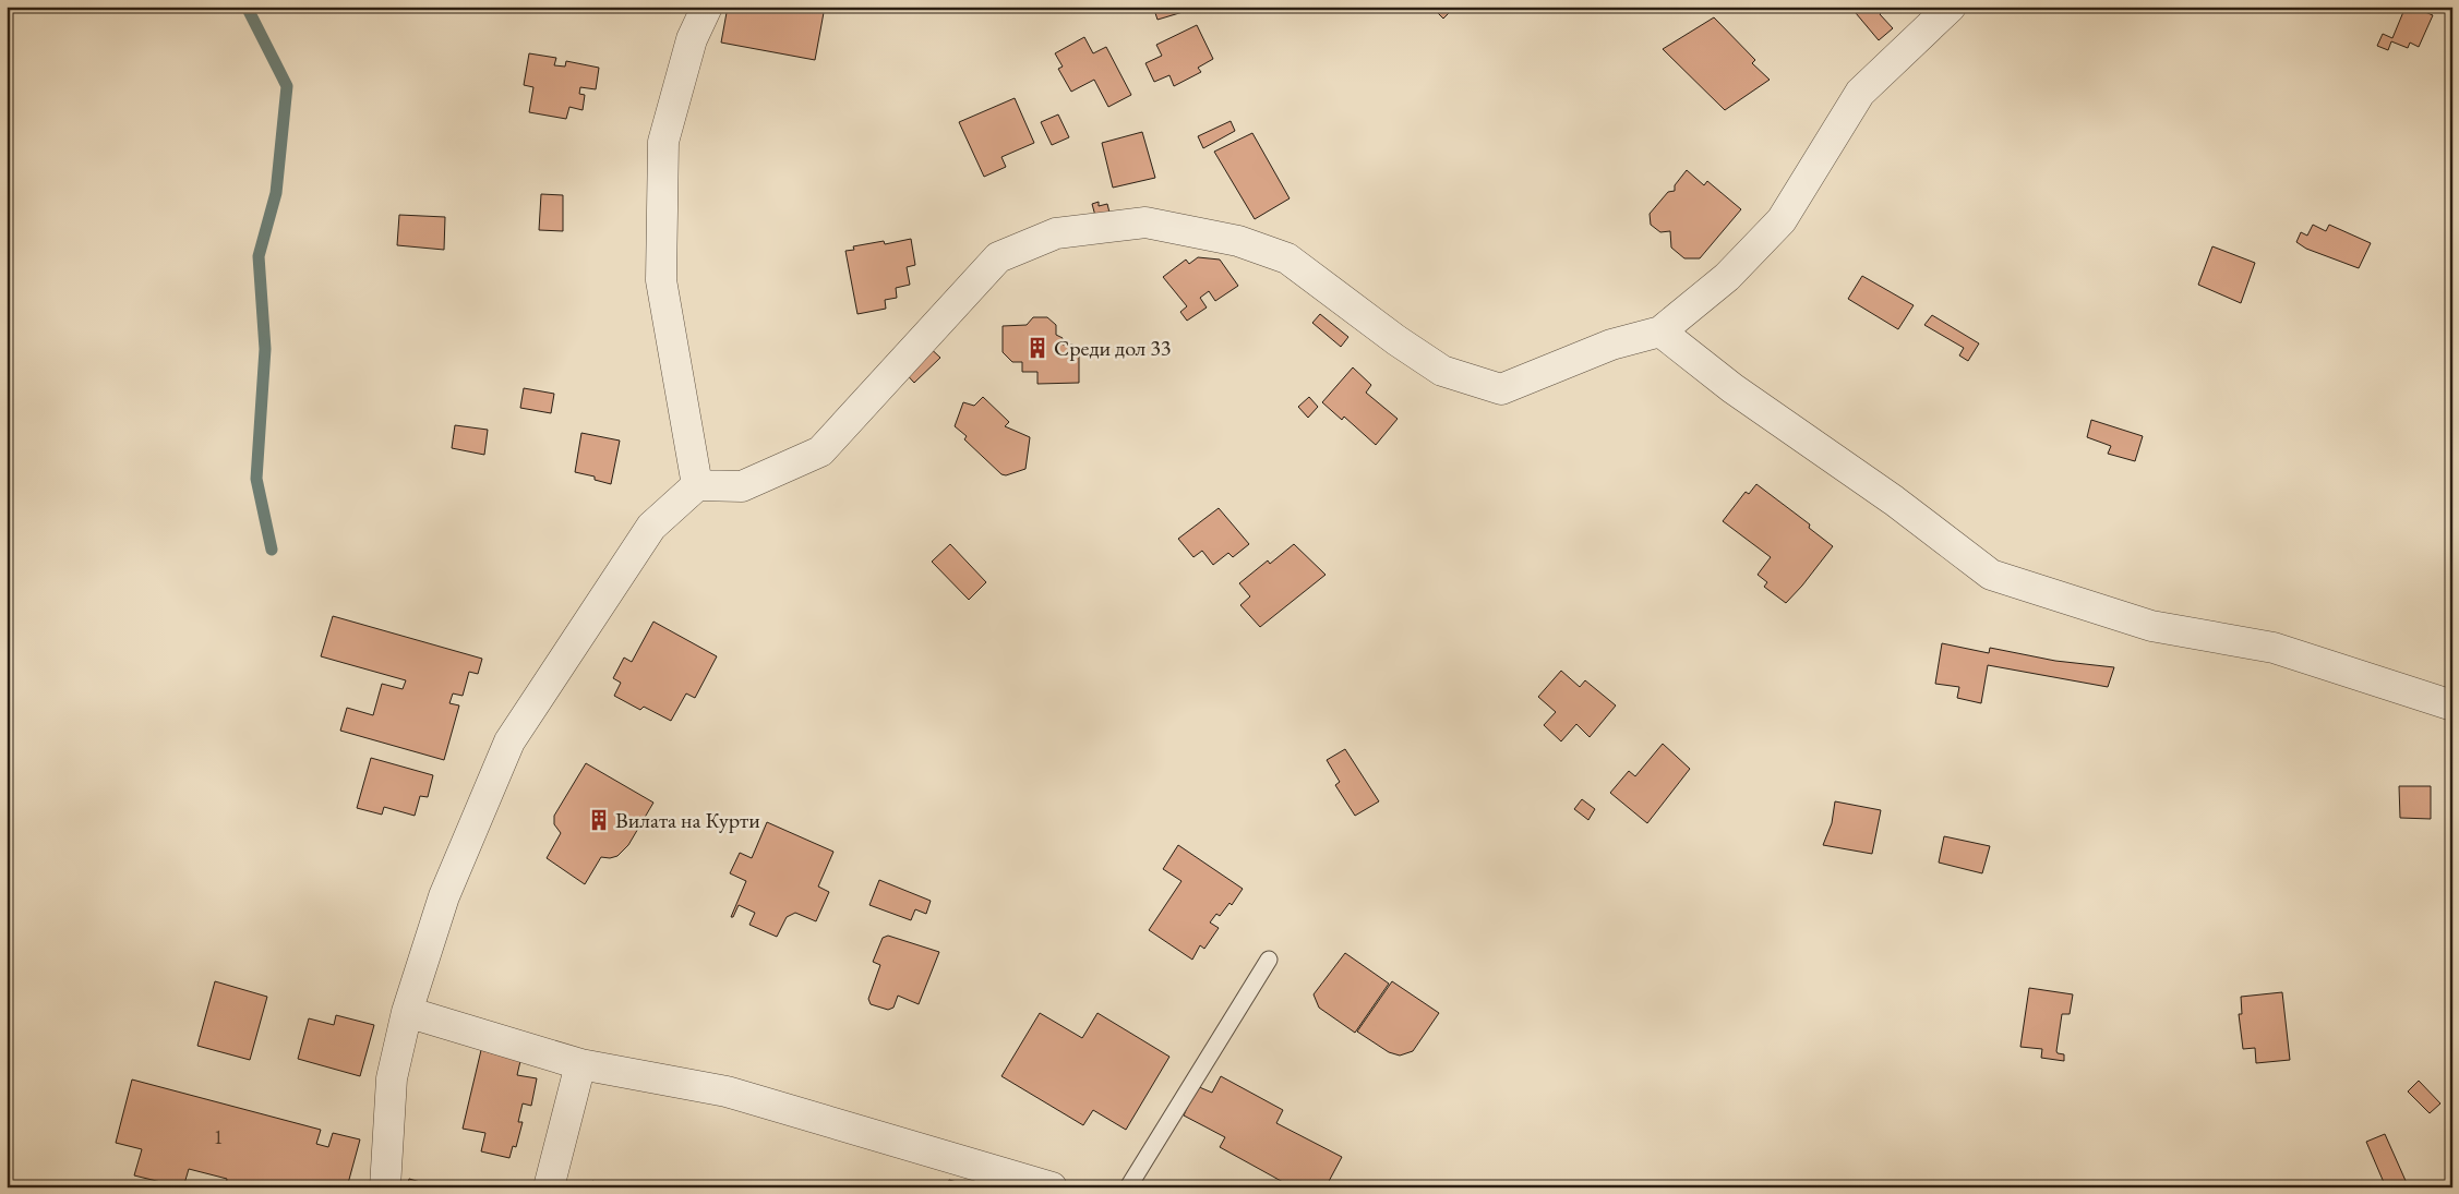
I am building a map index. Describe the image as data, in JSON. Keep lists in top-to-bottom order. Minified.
{"places":{"building":["Среди дол 33","Вилата на Курти"]},"house_numbers":["1"]}
